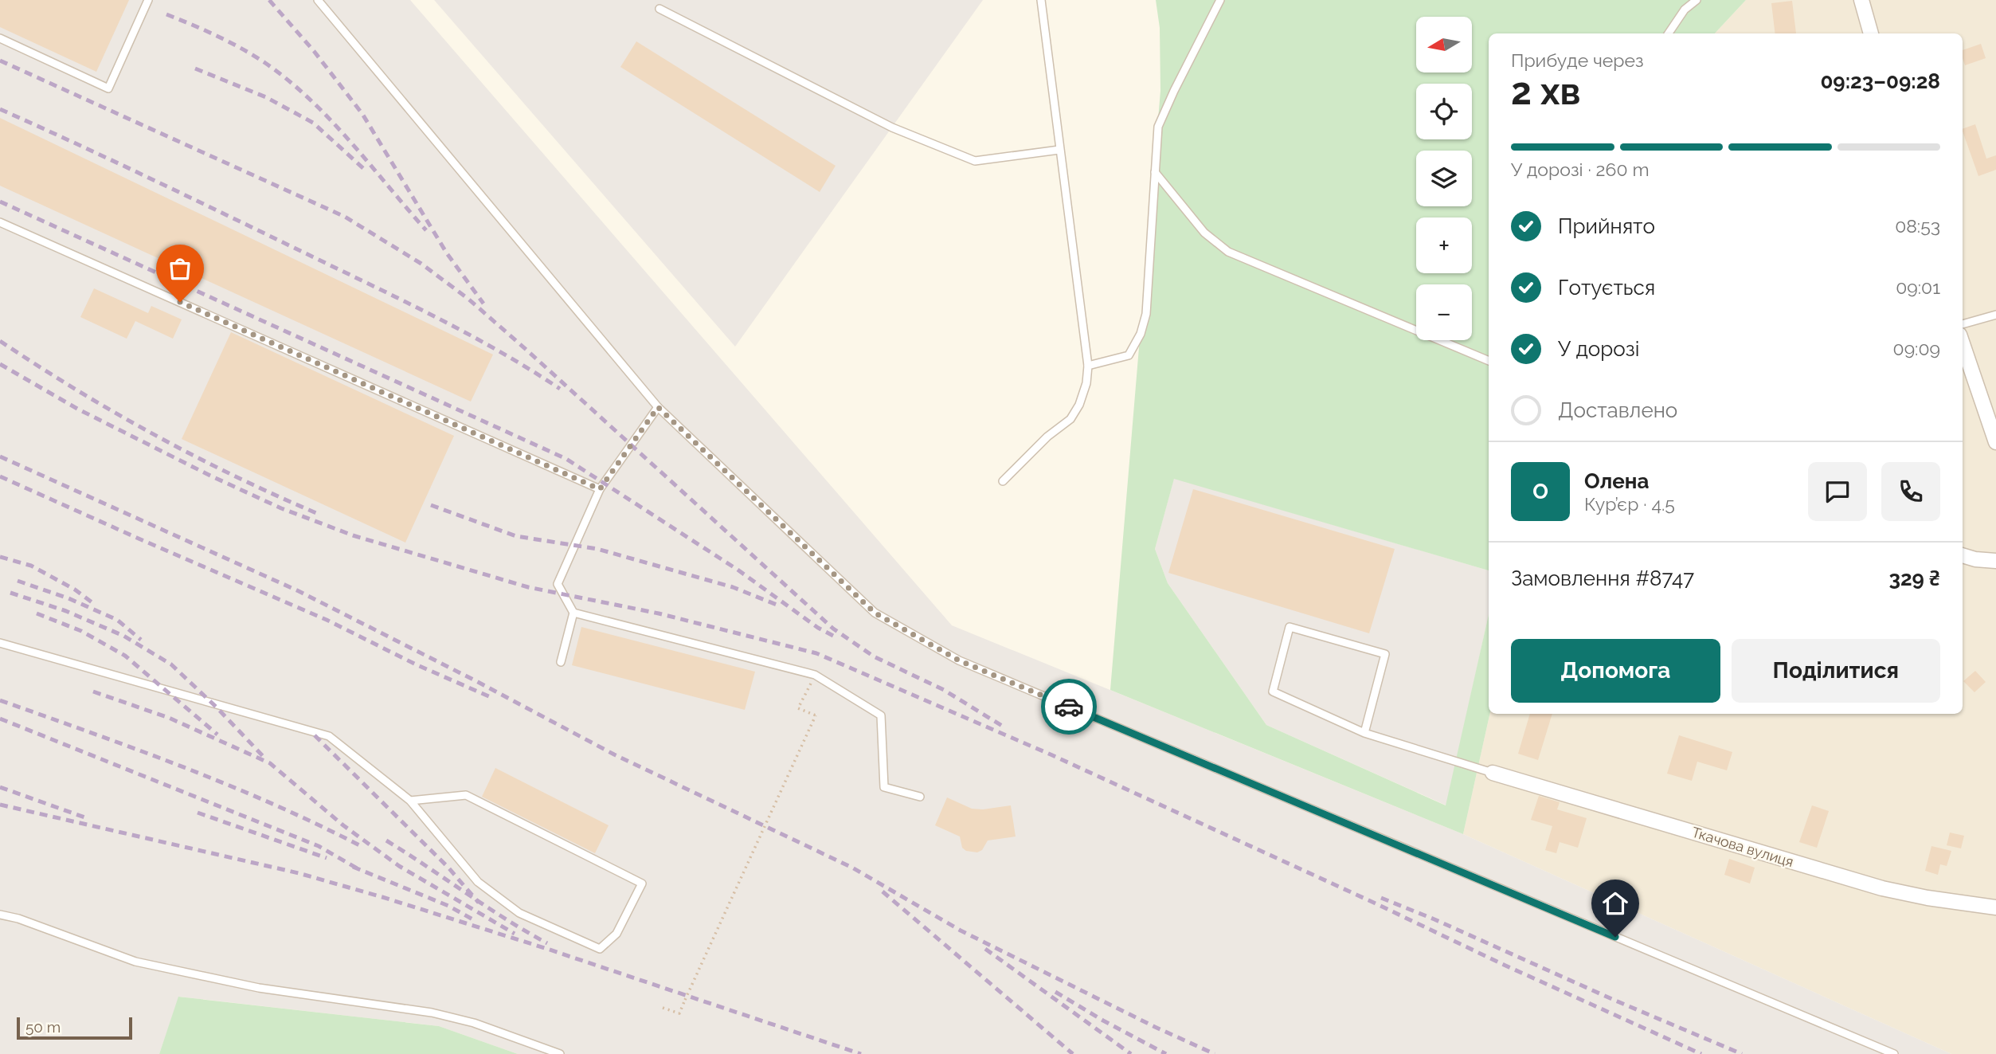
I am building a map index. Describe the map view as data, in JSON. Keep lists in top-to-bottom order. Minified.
{"streets":{"street":["Ткачова вулиця"]},"scale_bar":"50 m","north":"left","page":{"map_buttons":["+","−"],"heading":["2 хв","Прибуде через","09:23–09:28"],"panel":["Олена","Кур’єр · 4.5","Замовлення #8747","329 ₴"],"bar":"У дорозі · 260 m","list":[["Прийнято","08:53"],["Готується","09:01"],["У дорозі","09:09"],"Доставлено"],"round":"О","buttons":["Допомога","Поділитися"],"scale":"50 m"}}
